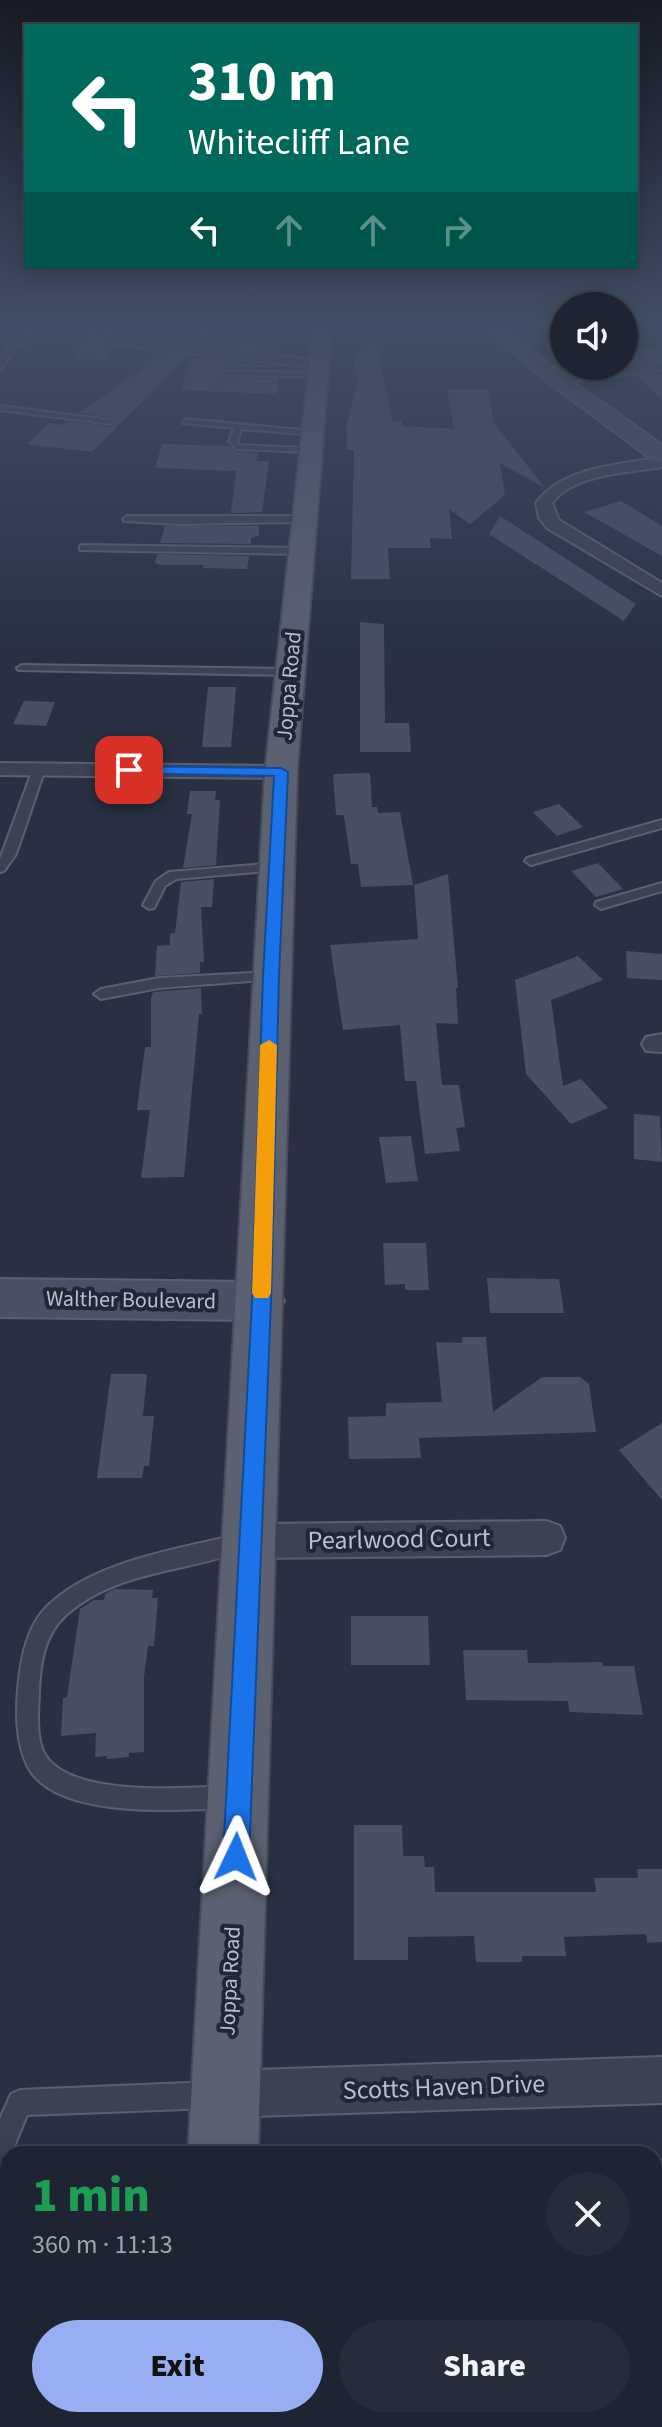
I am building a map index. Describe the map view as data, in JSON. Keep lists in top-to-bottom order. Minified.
{"streets":{"main road":["Joppa Road"],"street":["Walther Boulevard","Pearlwood Court","Scotts Haven Drive"]},"crossings":[["Joppa Road","Walther Boulevard"],["Joppa Road","Pearlwood Court"],["Joppa Road","Scotts Haven Drive"]],"page":{"turn":["310 m","Whitecliff Lane"],"heading":["1 min","360 m · 11:13"],"buttons":["Exit","Share"]}}
